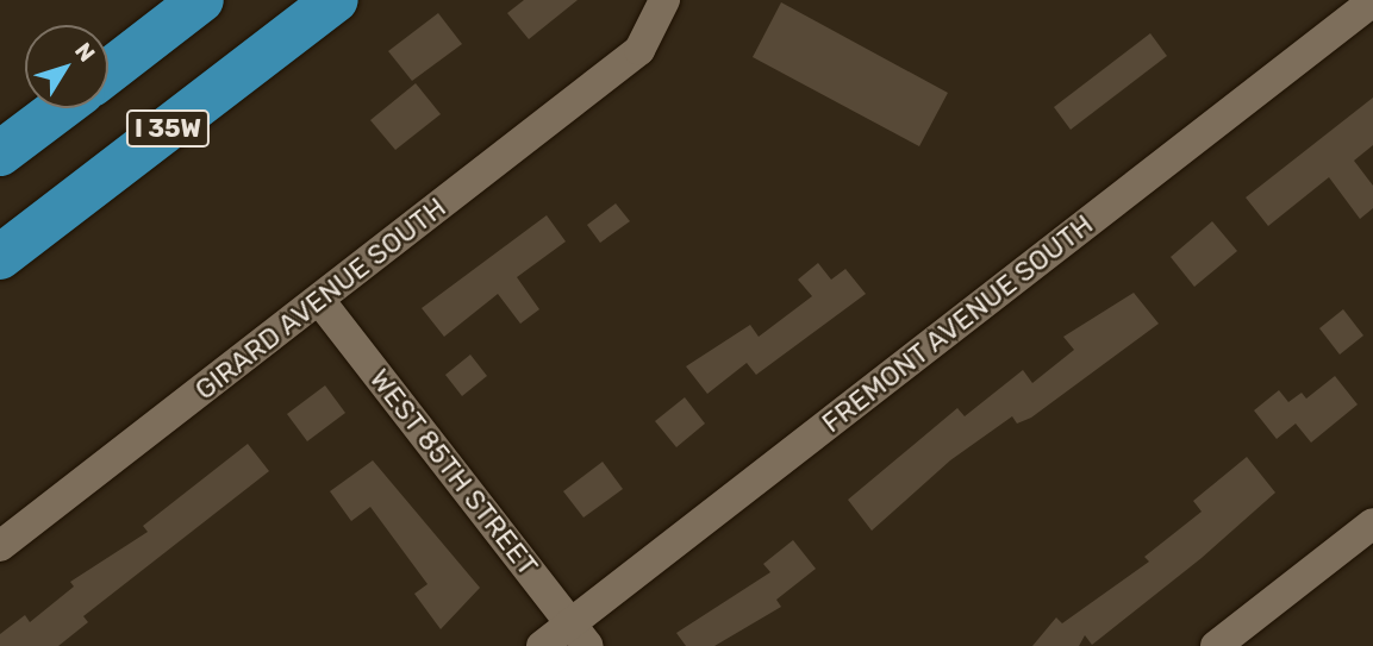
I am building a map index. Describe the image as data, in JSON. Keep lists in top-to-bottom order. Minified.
{"streets":{"highway":["I 35W"],"street":["GIRARD AVENUE SOUTH","FREMONT AVENUE SOUTH","WEST 85TH STREET"]},"crossings":[["GIRARD AVENUE SOUTH","WEST 85TH STREET"],["FREMONT AVENUE SOUTH","WEST 85TH STREET"]],"north":"top right"}
